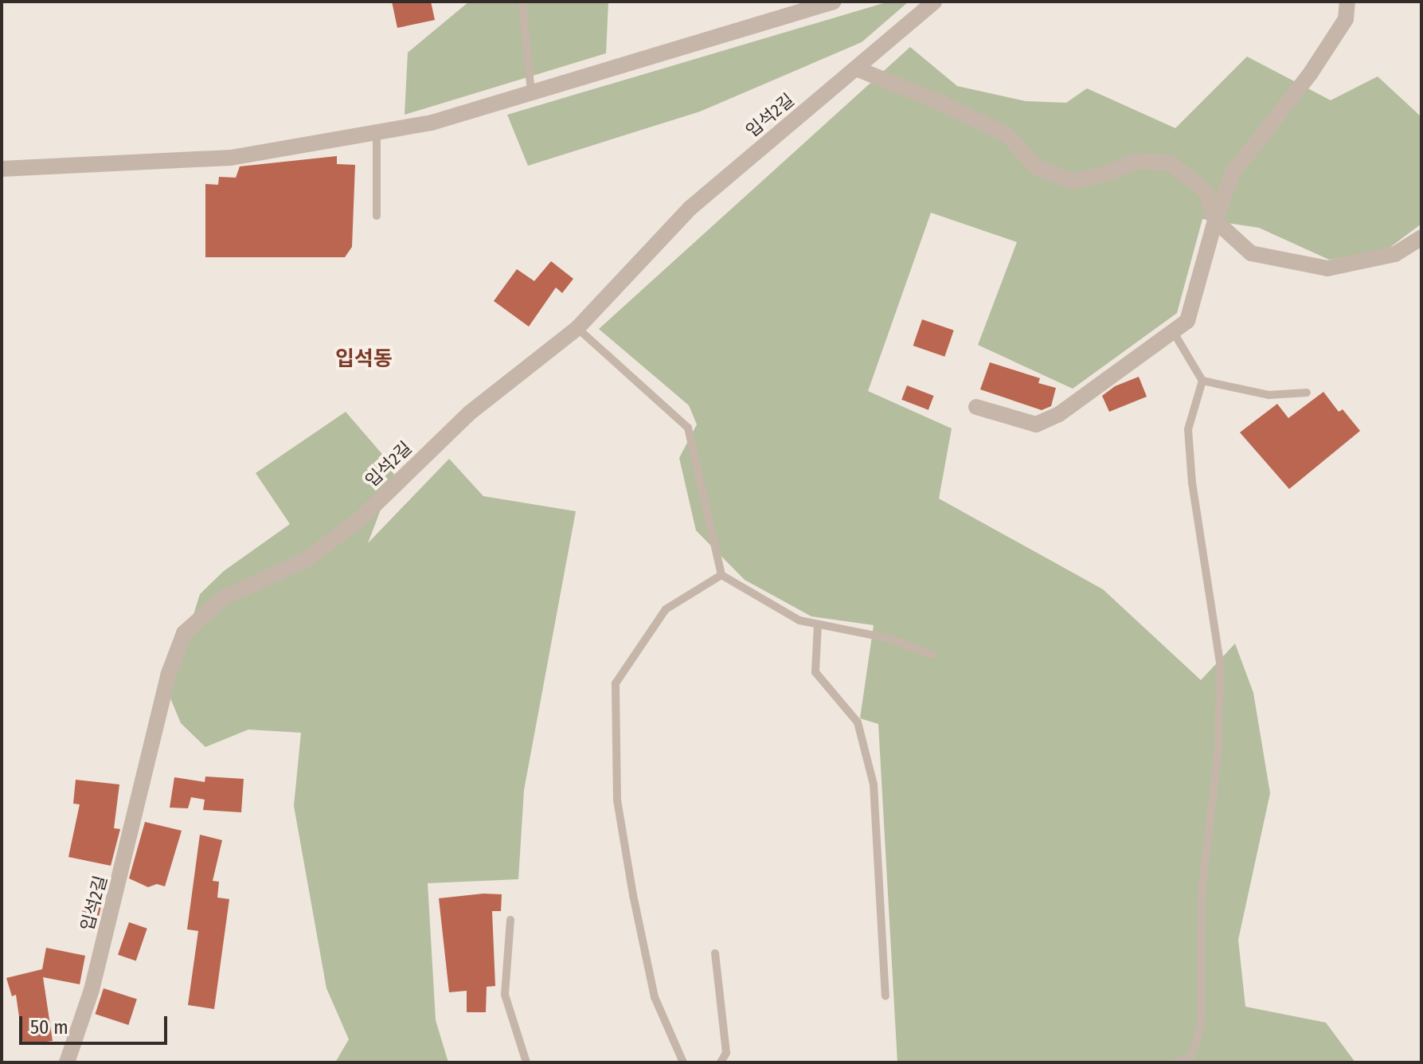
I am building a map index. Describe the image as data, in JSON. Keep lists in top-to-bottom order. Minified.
{"streets":{"street":["입석2길"]},"districts":["입석동"],"scale_bar":"50 m"}
